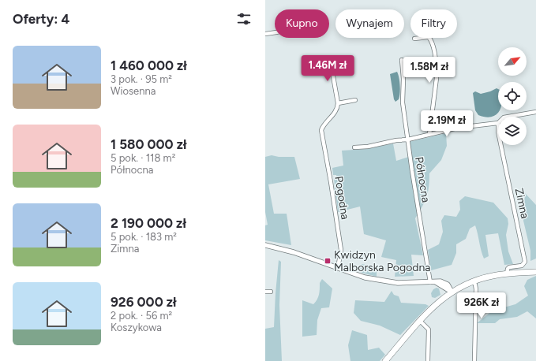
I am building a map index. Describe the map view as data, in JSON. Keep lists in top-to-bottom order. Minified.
{"streets":{"street":["Północna","Pogodna","Zimna"]},"places":{"transit":["Kwidzyn Malborska Pogodna"]},"north":"top right","page":{"heading":"Oferty: 4","chip":["Kupno","Wynajem","Filtry"],"list":[{"name":"1 460 000 zł","note":"3 pok. · 95 m² · Wiosenna"},{"name":"1 580 000 zł","note":"5 pok. · 118 m² · Północna"},{"name":"2 190 000 zł","note":"5 pok. · 183 m² · Zimna"},{"name":"926 000 zł","note":"2 pok. · 56 m² · Koszykowa"}],"price":["1.46M zł","1.58M zł","2.19M zł","926K zł"]}}
